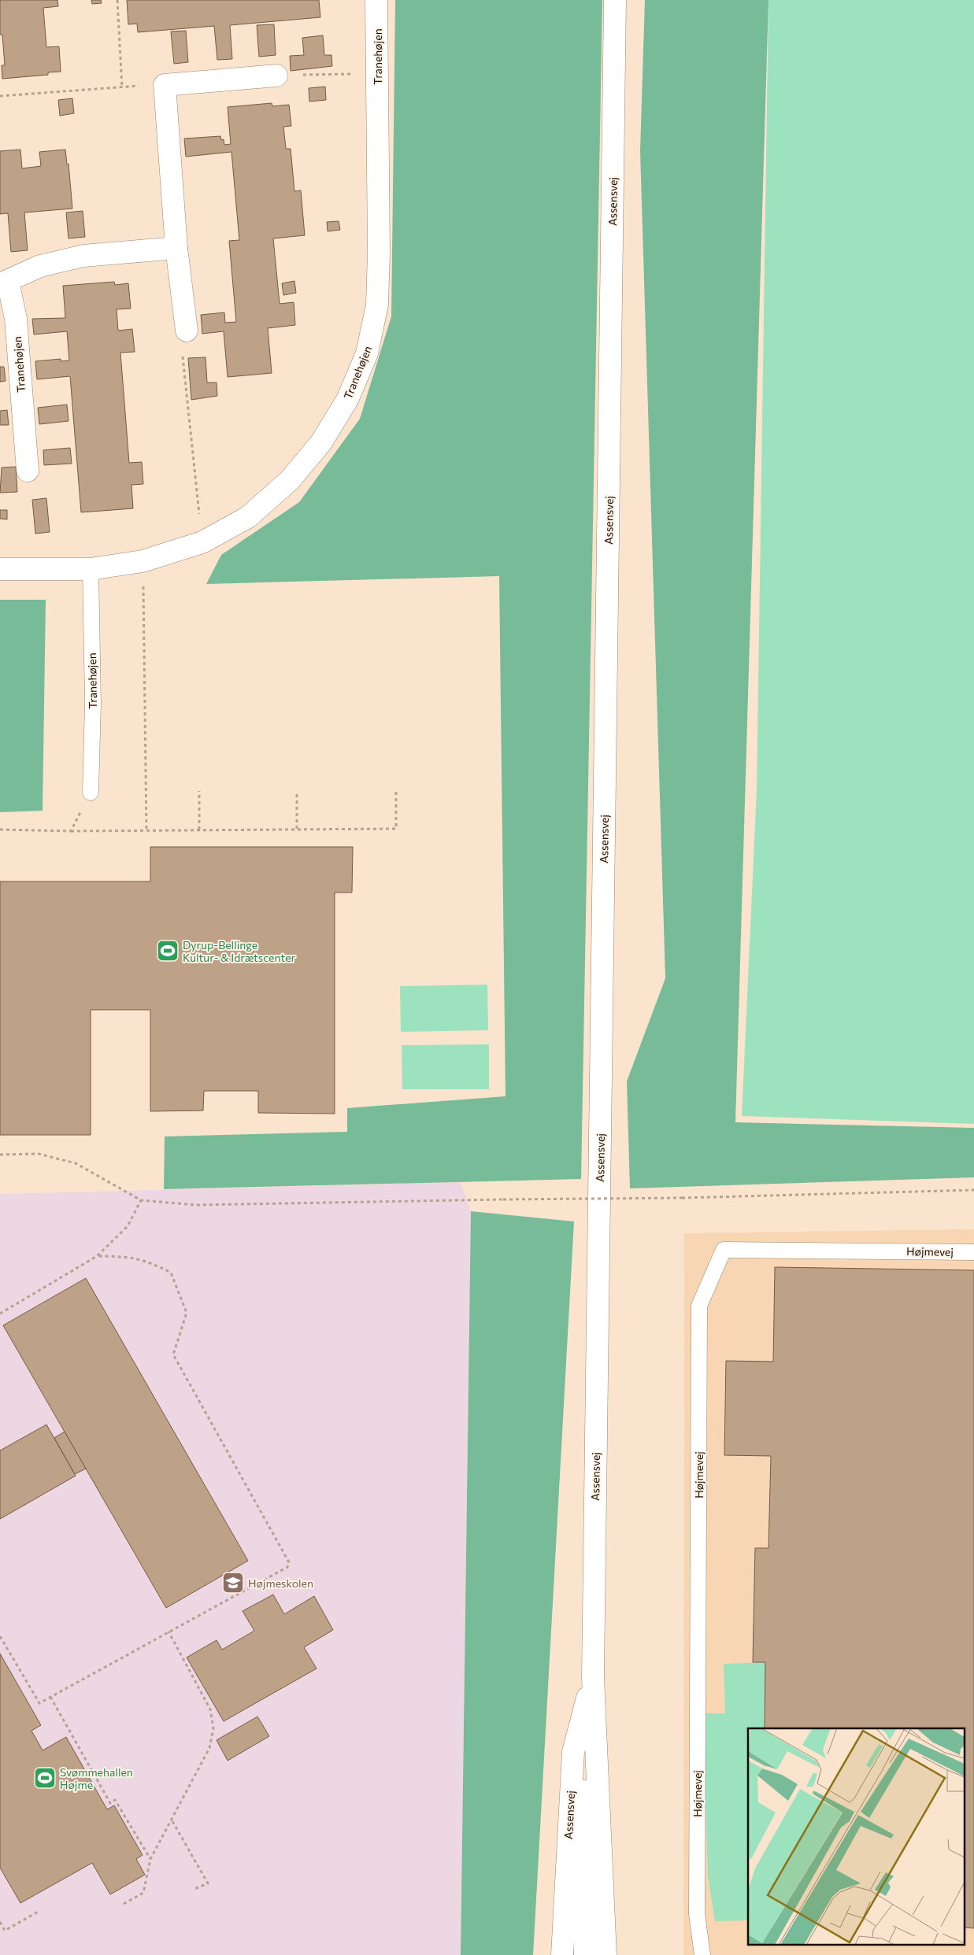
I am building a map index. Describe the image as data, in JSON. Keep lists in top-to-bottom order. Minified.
{"streets":{"main road":["Tranehøjen","Assensvej"],"lane":["Højmevej"]},"places":{"sports":["Dyrup-Bellinge Kultur- & Idrætscenter","Svømmehallen Højme"],"school or university":["Højmeskolen"]}}
